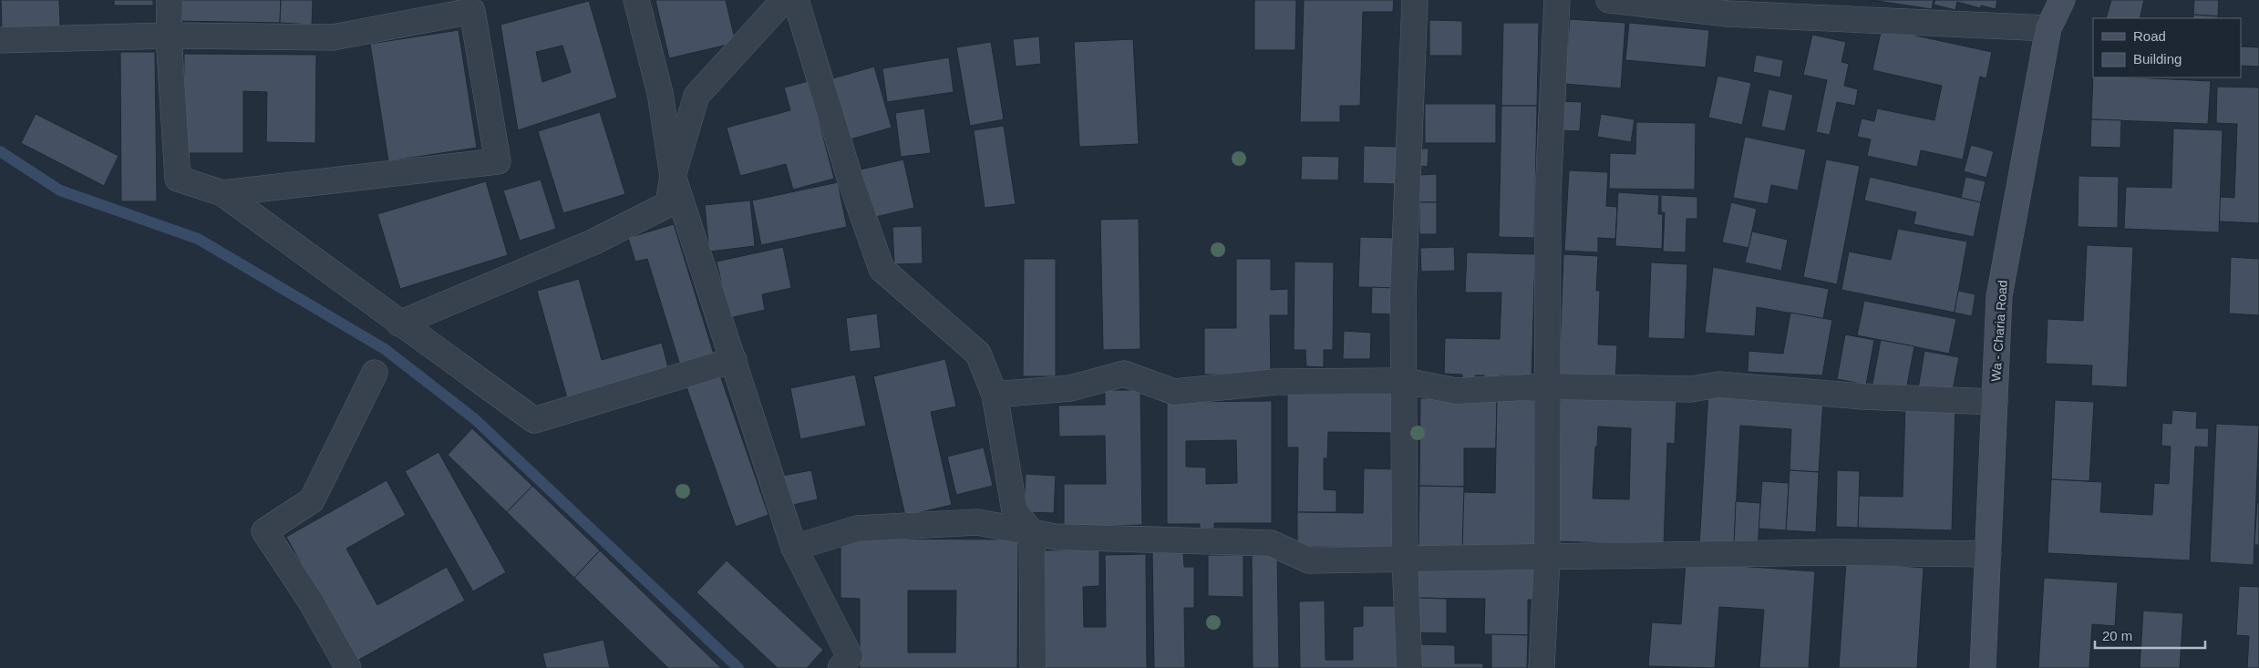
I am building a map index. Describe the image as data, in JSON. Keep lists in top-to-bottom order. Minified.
{"streets":{"street":["Wa - Charia Road"]},"legend":["Road","Building"],"scale_bar":"20 m"}
